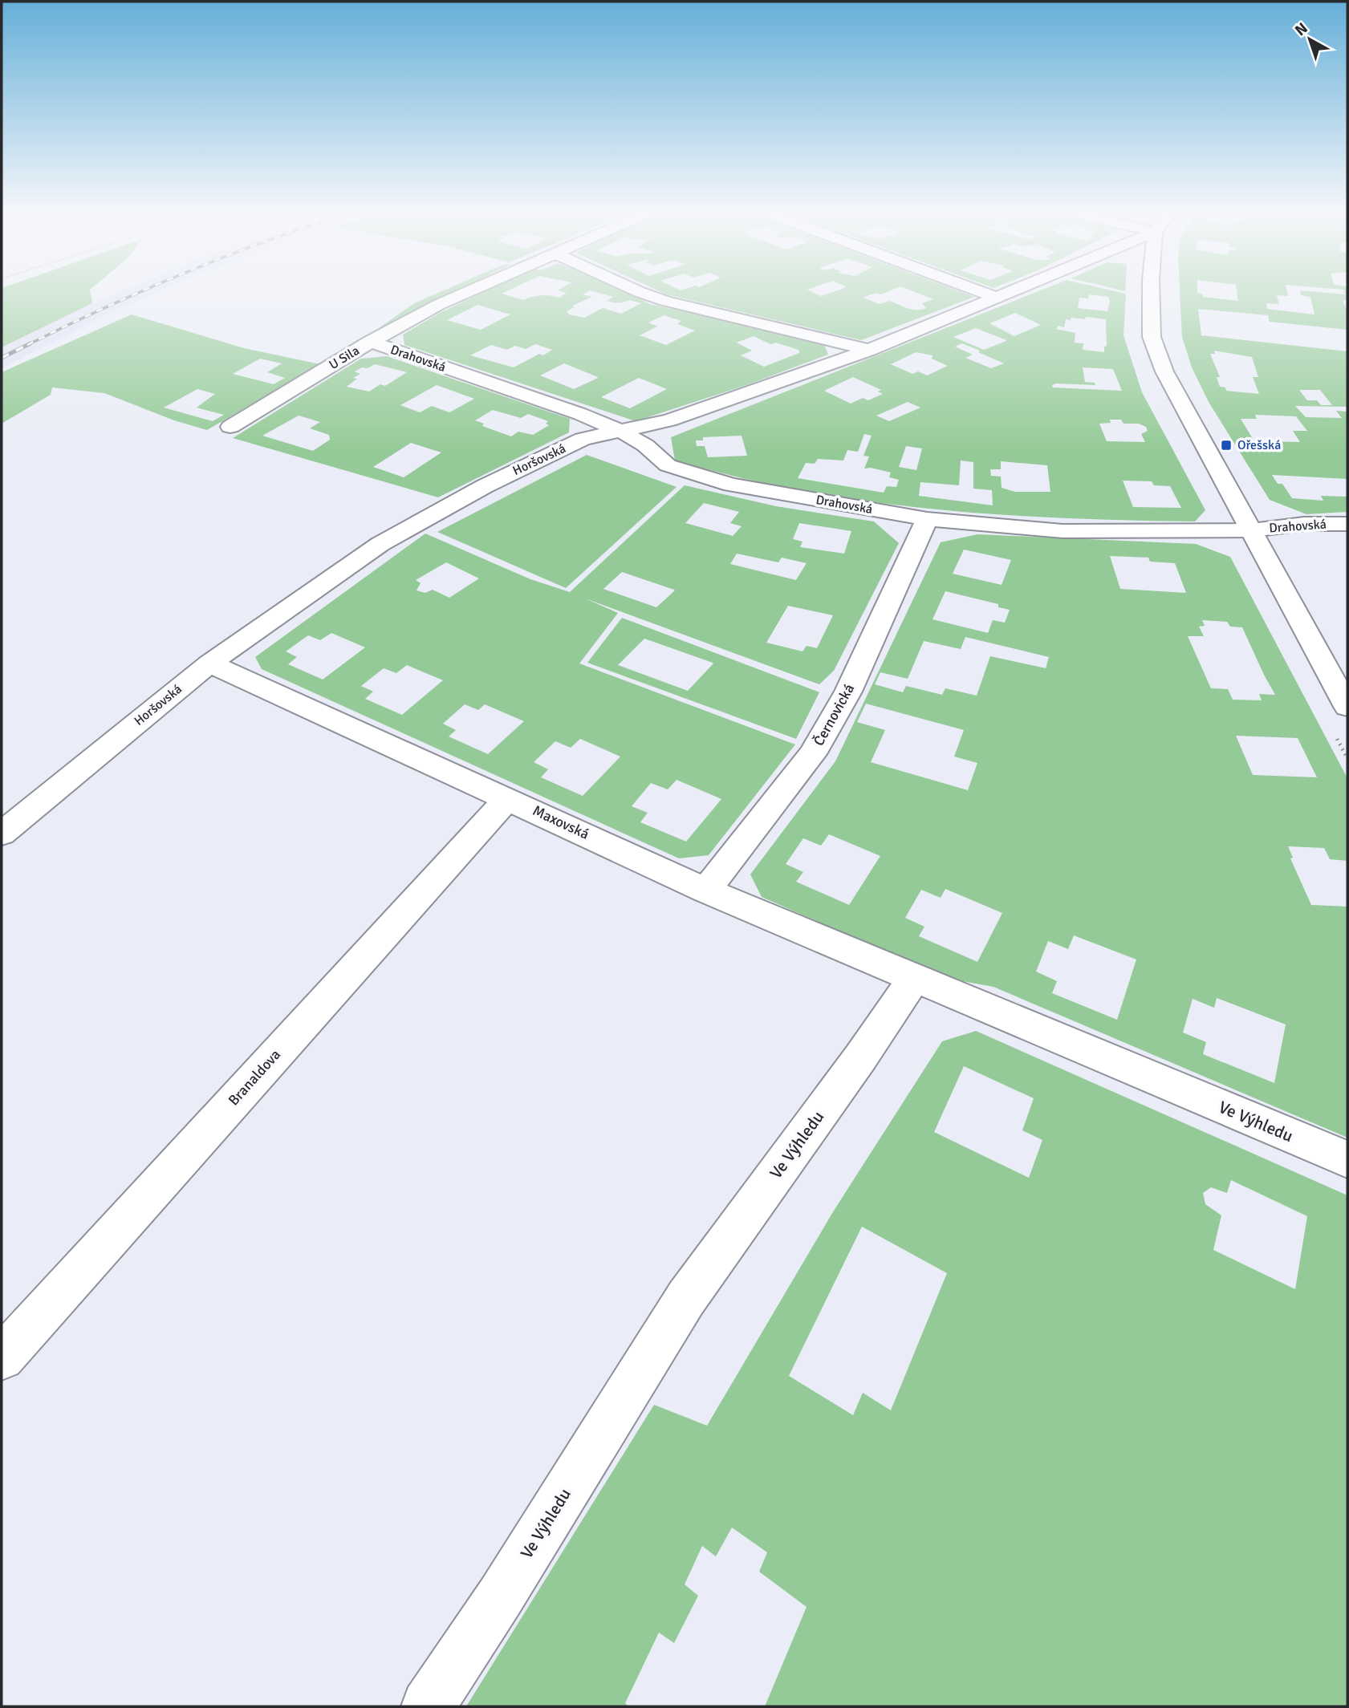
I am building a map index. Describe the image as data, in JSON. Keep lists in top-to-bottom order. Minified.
{"streets":{"street":["U Sila","Drahovská","Horšovská","Černovická","Maxovská","Branaldova","Ve Výhledu"]},"crossings":[["U Sila","Drahovská"],["Drahovská","Horšovská"],["Drahovská","Černovická"],["Horšovská","Maxovská"],["Černovická","Maxovská"],["Maxovská","Branaldova"],["Maxovská","Ve Výhledu"]],"places":{"transit":["Ořešská"]},"north":"top left"}
